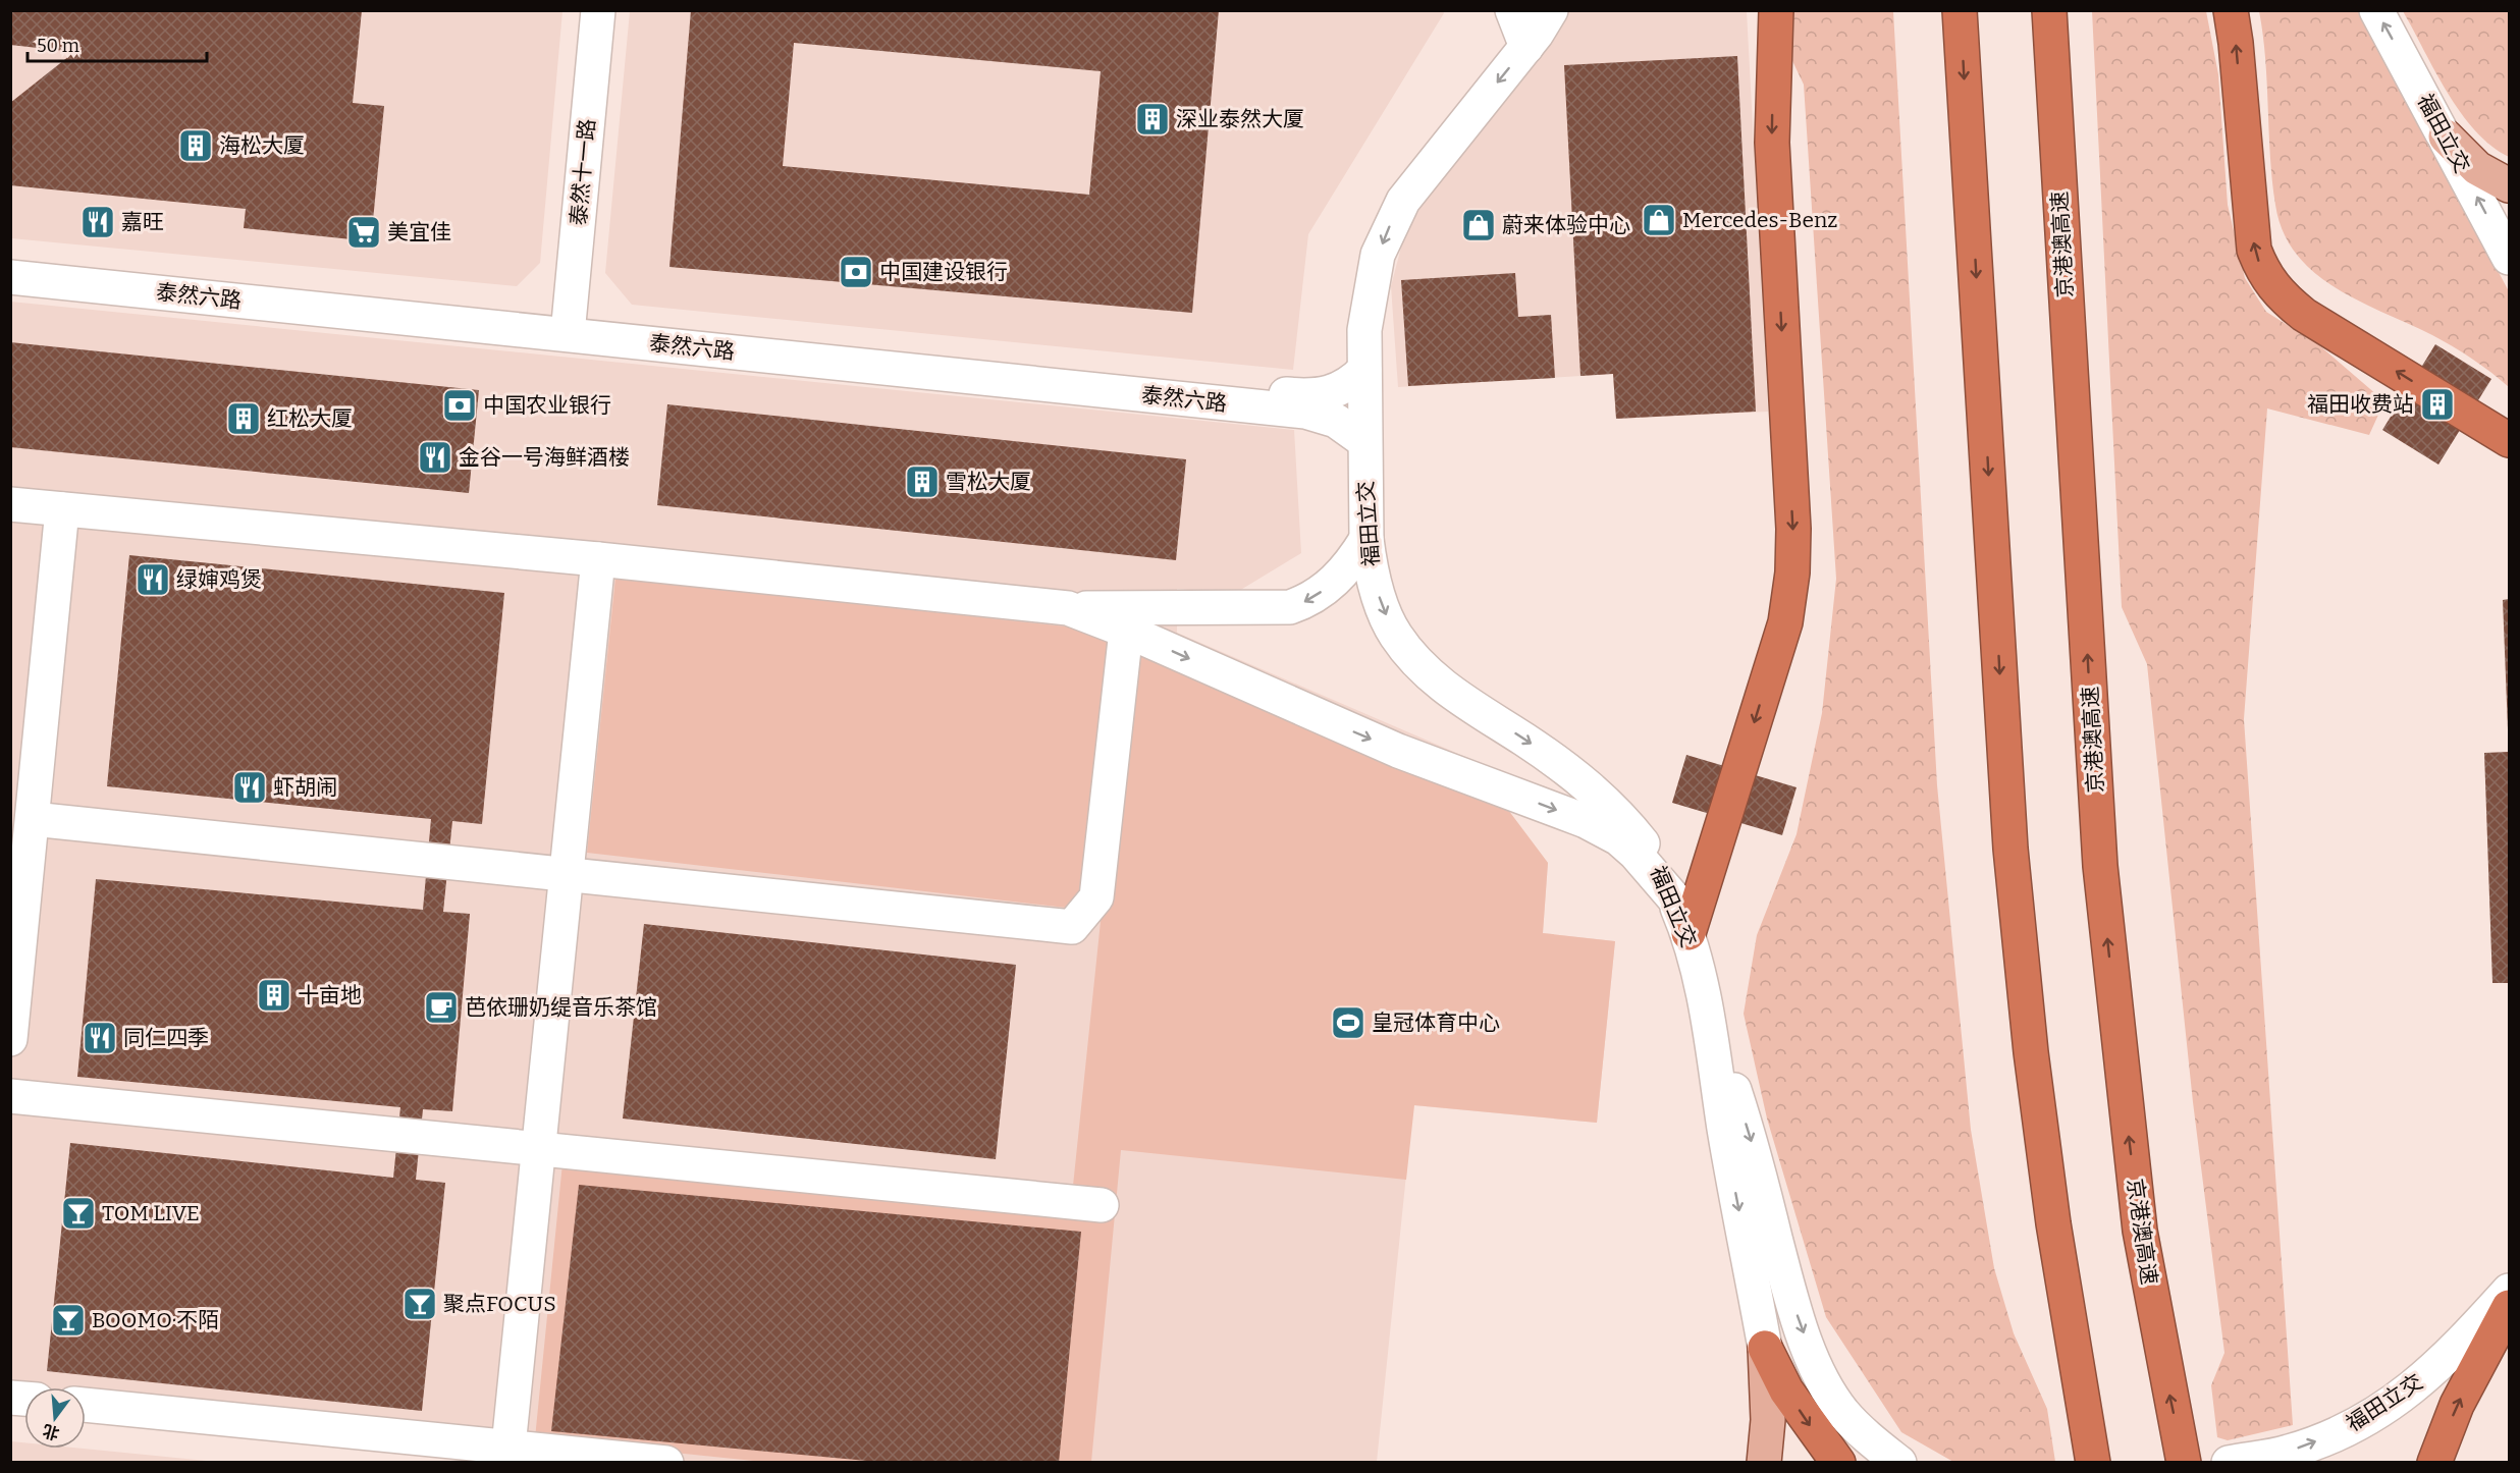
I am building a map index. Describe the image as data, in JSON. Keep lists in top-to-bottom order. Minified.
{"streets":{"highway":["京港澳高速"],"street":["福田立交","泰然十一路","泰然六路"]},"crossings":[["福田立交","泰然六路"],["泰然十一路","泰然六路"]],"places":{"building":["深业泰然大厦","海松大厦","福田收费站","红松大厦","雪松大厦","十亩地"],"shop":["Mercedes-Benz","蔚来体验中心"],"restaurant":["嘉旺","金谷一号海鲜酒楼","绿婶鸡煲","虾胡闹","同仁四季"],"supermarket":["美宜佳"],"bank":["中国建设银行","中国农业银行"],"cafe":["芭依珊奶缇音乐茶馆"],"sports":["皇冠体育中心"],"bar":["TOM LIVE","聚点FOCUS","BOOMO·不陌"]},"scale_bar":"50 m","north":"bottom"}
